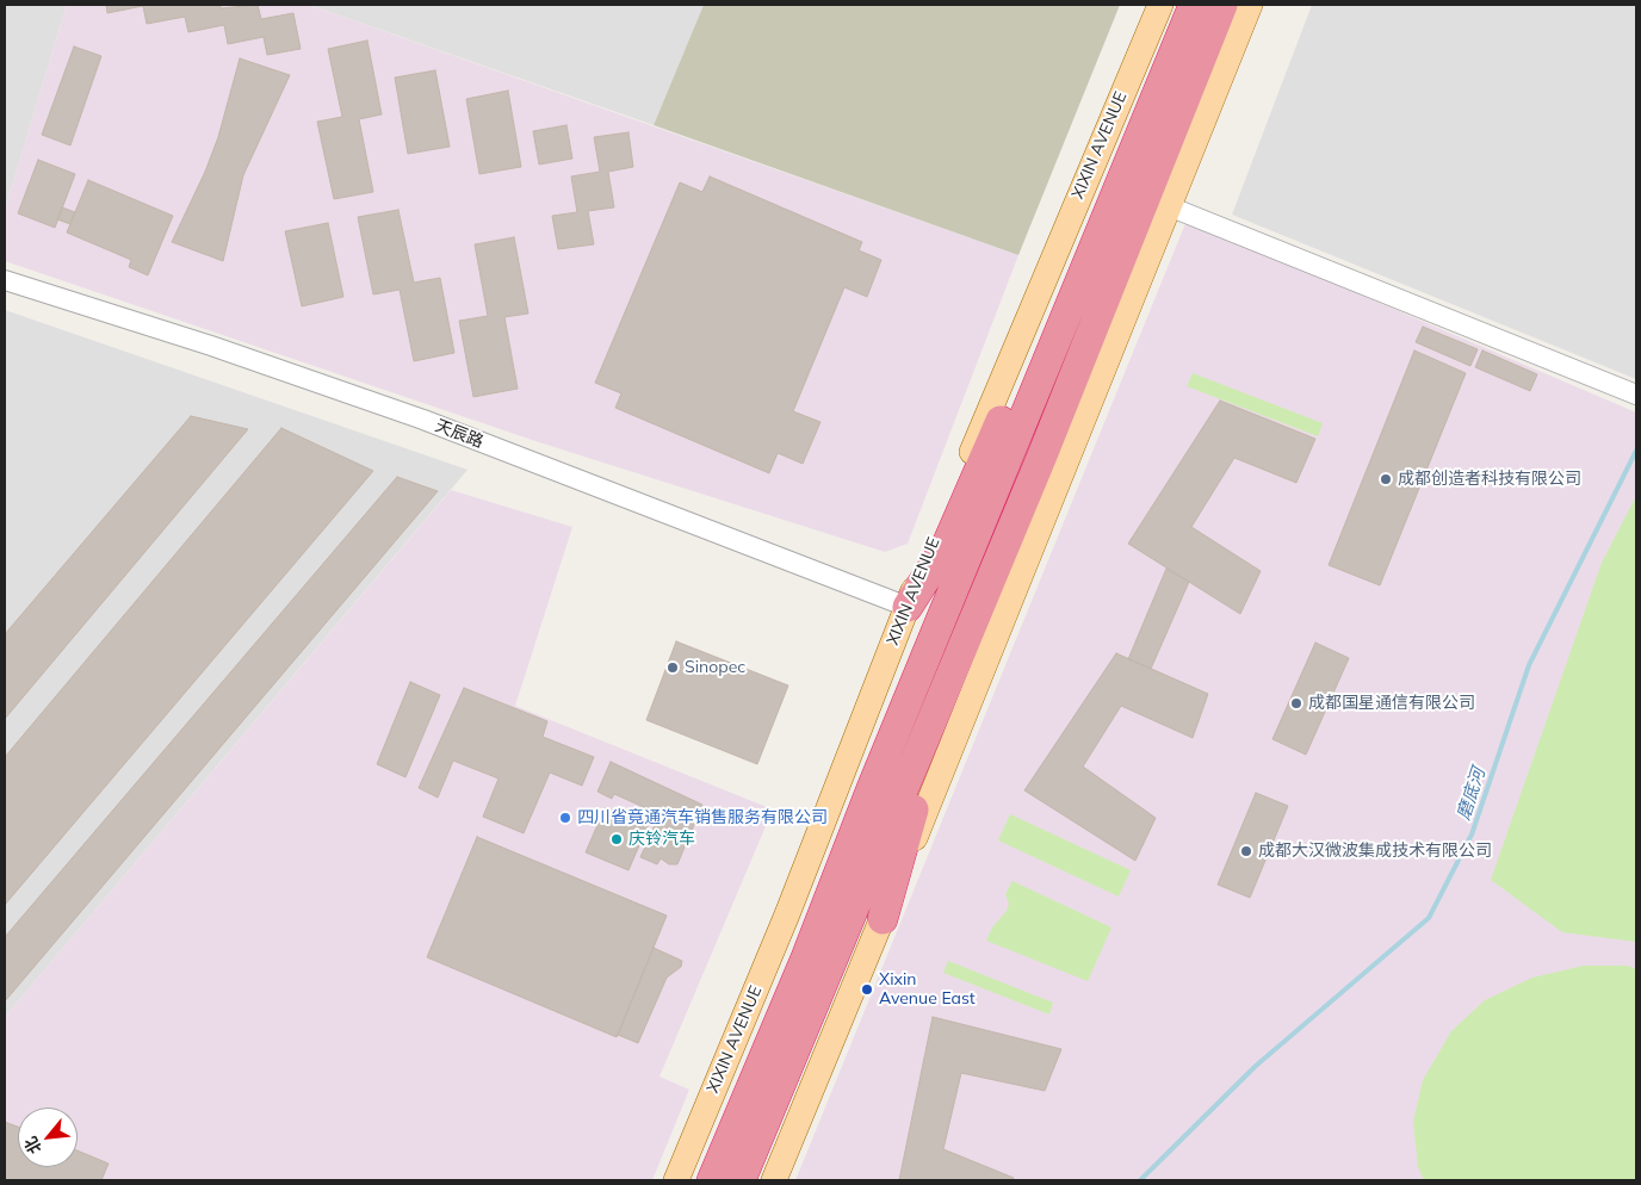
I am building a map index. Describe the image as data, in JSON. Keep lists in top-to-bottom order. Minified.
{"streets":{"highway":["XIXIN AVENUE"],"street":["天辰路"]},"crossings":[["XIXIN AVENUE","天辰路"]],"water":["磨底河"],"places":["成都创造者科技有限公司","Sinopec","成都国星通信有限公司","四川省竟通汽车销售服务有限公司","庆铃汽车","成都大汉微波集成技术有限公司","Xixin Avenue East"],"north":"bottom left"}
